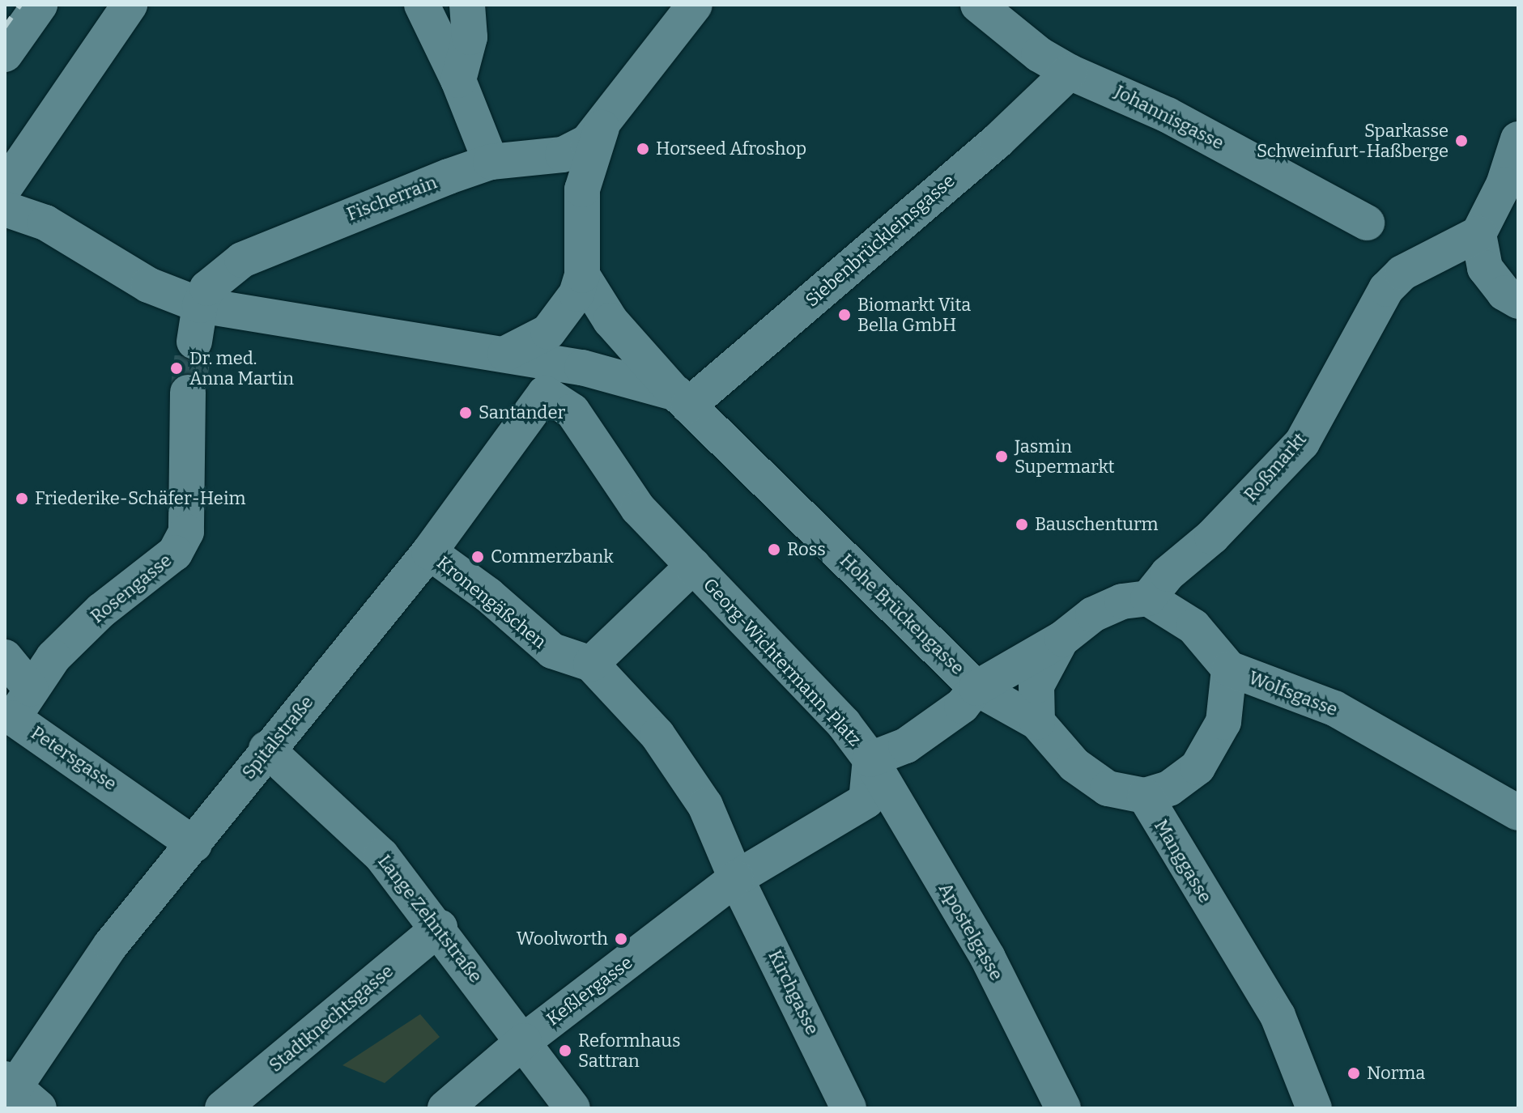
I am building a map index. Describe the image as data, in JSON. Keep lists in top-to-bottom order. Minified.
{"streets":{"street":["Johannisgasse","Fischerrain","Siebenbrückleinsgasse","Roßmarkt","Rosengasse","Kronengäßchen","Hohe Brückengasse","Georg-Wichtermann-Platz","Wolfsgasse","Spitalstraße","Petersgasse","Manggasse","Lange Zehntstraße","Apostelgasse","Keßlergasse","Kirchgasse","Stadtknechtsgasse"]},"crossings":[["Johannisgasse","Siebenbrückleinsgasse"],["Siebenbrückleinsgasse","Hohe Brückengasse"],["Roßmarkt","Wolfsgasse"],["Roßmarkt","Manggasse"],["Rosengasse","Petersgasse"],["Kronengäßchen","Georg-Wichtermann-Platz"],["Kronengäßchen","Spitalstraße"],["Hohe Brückengasse","Georg-Wichtermann-Platz"],["Georg-Wichtermann-Platz","Spitalstraße"],["Georg-Wichtermann-Platz","Apostelgasse"],["Georg-Wichtermann-Platz","Keßlergasse"],["Georg-Wichtermann-Platz","Kirchgasse"],["Wolfsgasse","Manggasse"],["Spitalstraße","Petersgasse"],["Spitalstraße","Lange Zehntstraße"],["Lange Zehntstraße","Keßlergasse"],["Lange Zehntstraße","Stadtknechtsgasse"],["Keßlergasse","Kirchgasse"]],"places":["Sparkasse Schweinfurt-Haßberge","Horseed Afroshop","Biomarkt Vita Bella GmbH","Dr. med. Anna Martin","Santander","Jasmin Supermarkt","Friederike-Schäfer-Heim","Bauschenturm","Ross","Commerzbank","Woolworth","Reformhaus Sattran","Norma"]}
